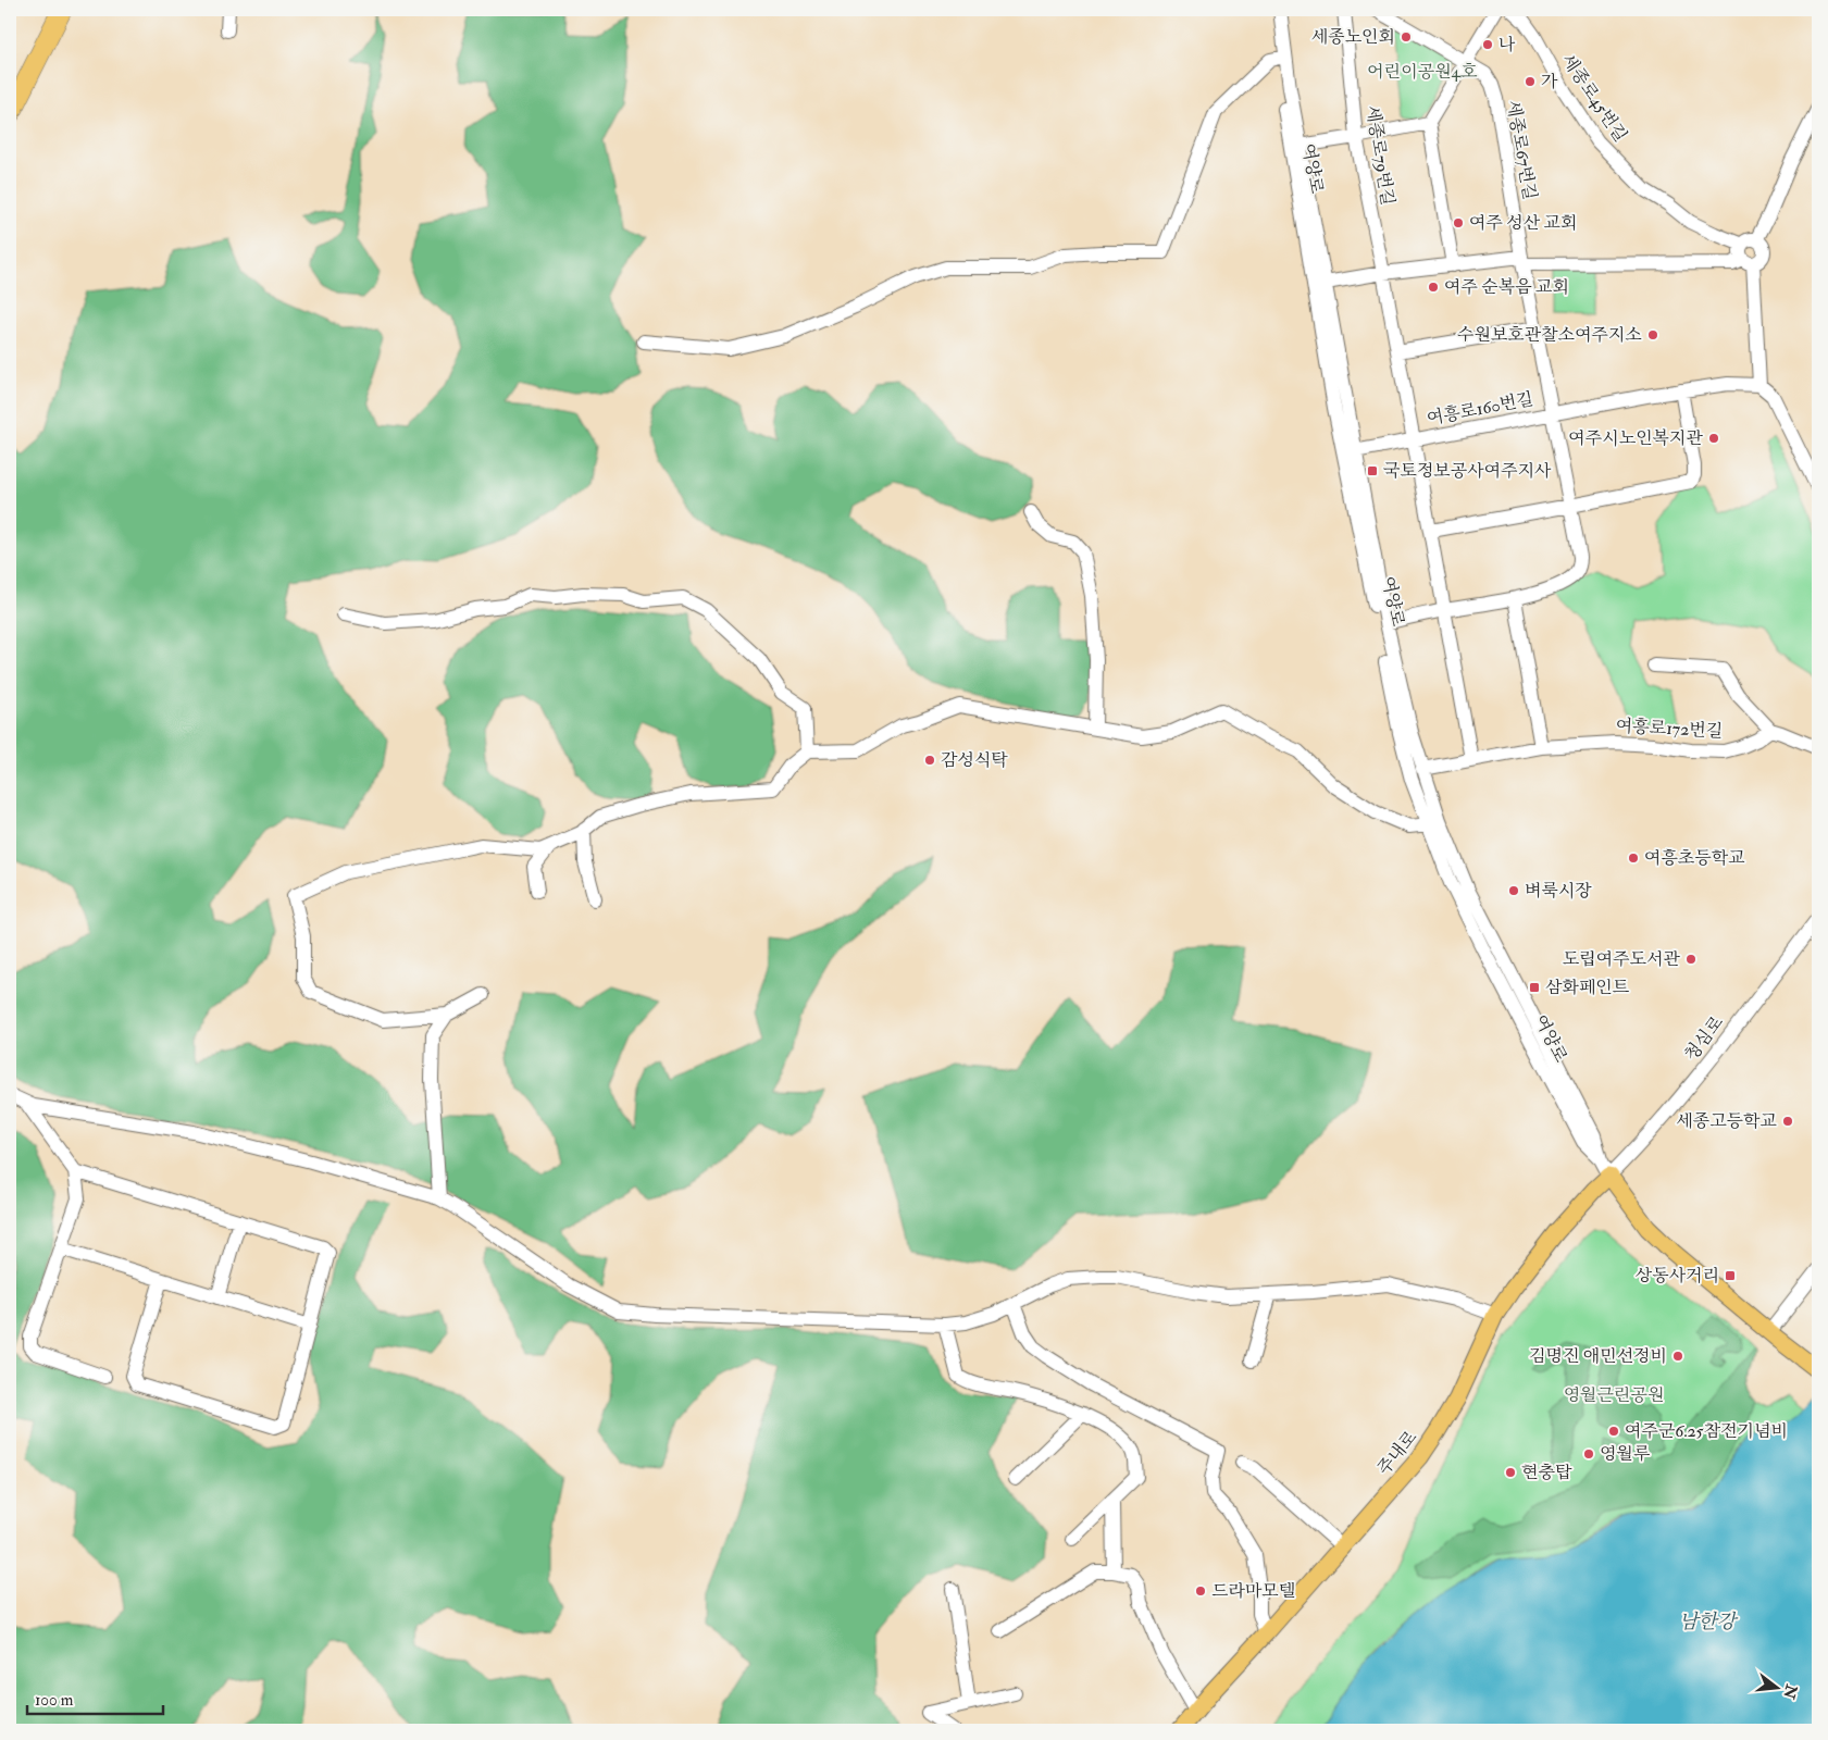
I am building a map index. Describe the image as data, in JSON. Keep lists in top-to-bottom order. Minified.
{"streets":{"main road":["여양로","주내로"],"street":["세종로45번길","세종로67번길","세종로79번길","여흥로160번길","여흥로172번길","청심로"]},"crossings":[["세종로67번길","여흥로160번길"],["세종로79번길","여흥로160번길"],["여양로","여흥로160번길"],["여양로","여흥로172번길"],["여양로","청심로"],["여양로","주내로"],["청심로","주내로"]],"water":["남한강"],"parks":["어린이공원4호","영월근린공원"],"places":{"other":["세종노인회","나","가","여주 성산 교회","여주 순복음 교회","수원보호관찰소여주지소","여주시노인복지관","감성식탁","여흥초등학교","벼룩시장","도립여주도서관","세종고등학교","김명진 애민선정비","여주군6.25참전기념비","영월루","현충탑","드라마모텔"],"transit":["국토정보공사여주지사","삼화페인트","상동사거리"]},"scale_bar":"100 m","north":"right"}
